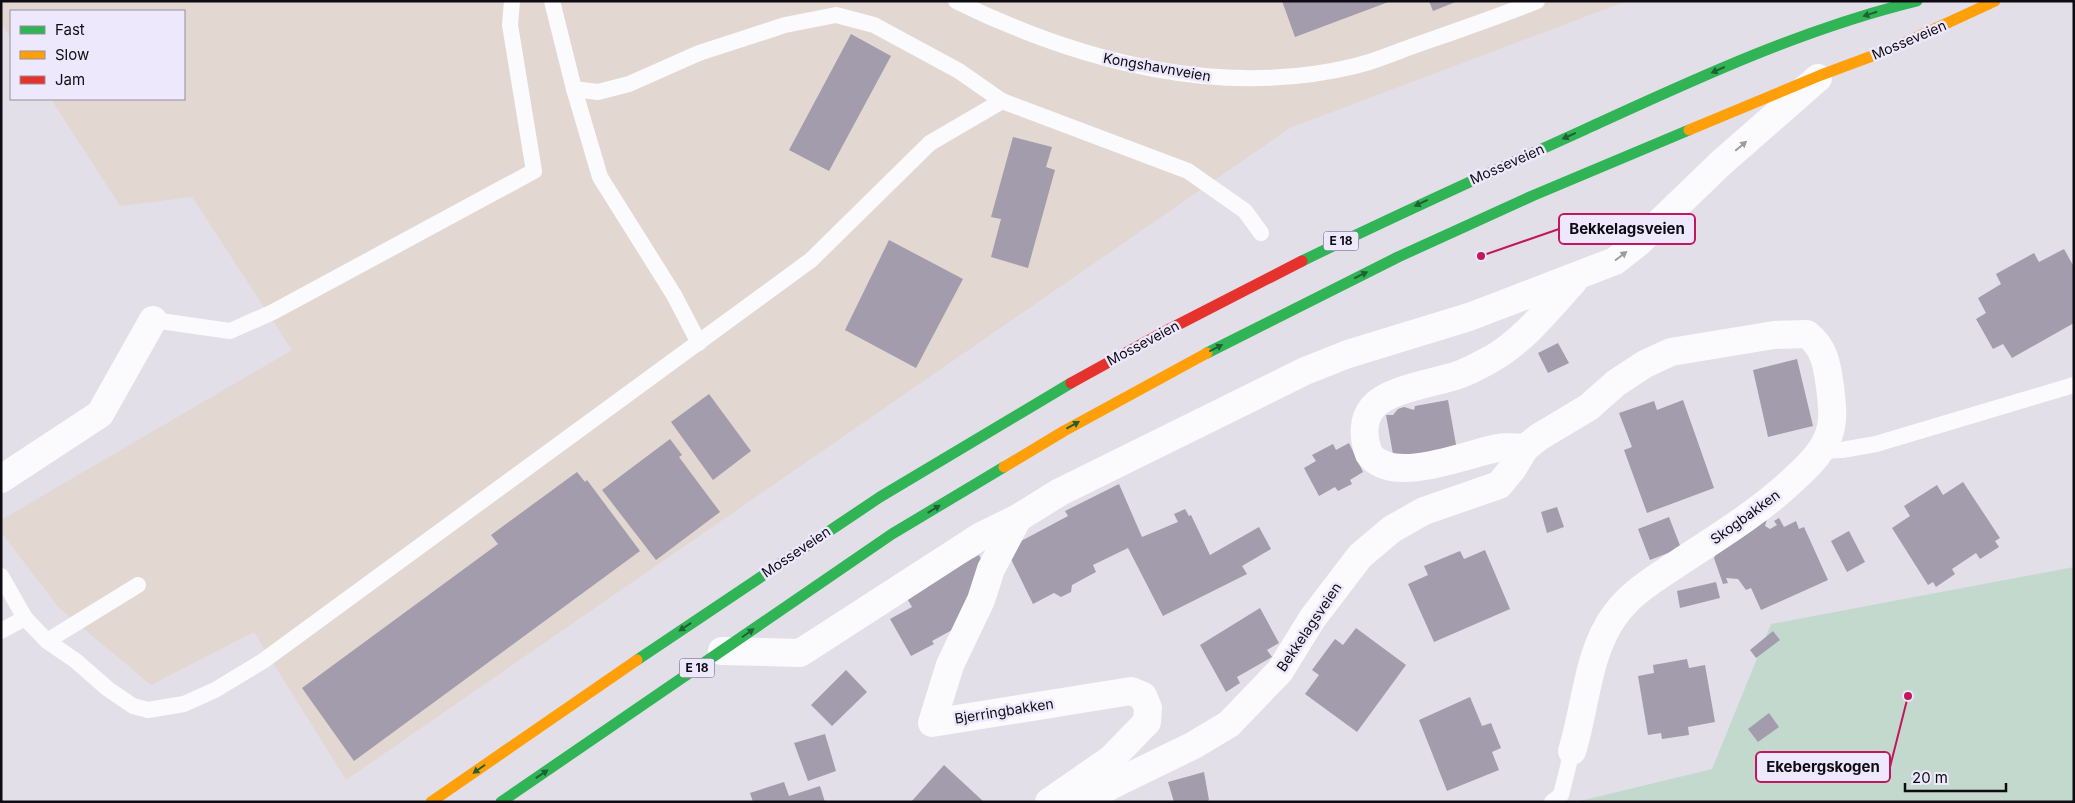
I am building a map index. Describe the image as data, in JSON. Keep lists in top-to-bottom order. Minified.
{"streets":{"highway":["Mosseveien","E 18"],"street":["Skogbakken","Bekkelagsveien","Bjerringbakken"],"lane":["Kongshavnveien"]},"crossings":[["Mosseveien","Bjerringbakken"],["Skogbakken","Bekkelagsveien"]],"places":["Bekkelagsveien","Ekebergskogen"],"legend":["Fast","Slow","Jam"],"scale_bar":"20 m"}
